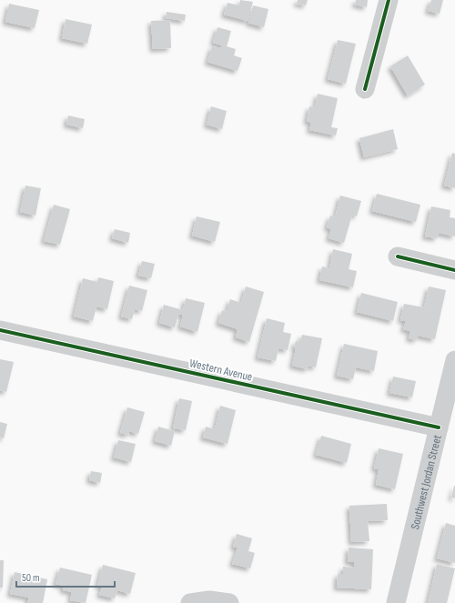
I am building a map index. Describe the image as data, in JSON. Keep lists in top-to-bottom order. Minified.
{"streets":{"street":["Western Avenue","Southwest Jordan Street"]},"crossings":[["Western Avenue","Southwest Jordan Street"]],"scale_bar":"50 m"}
